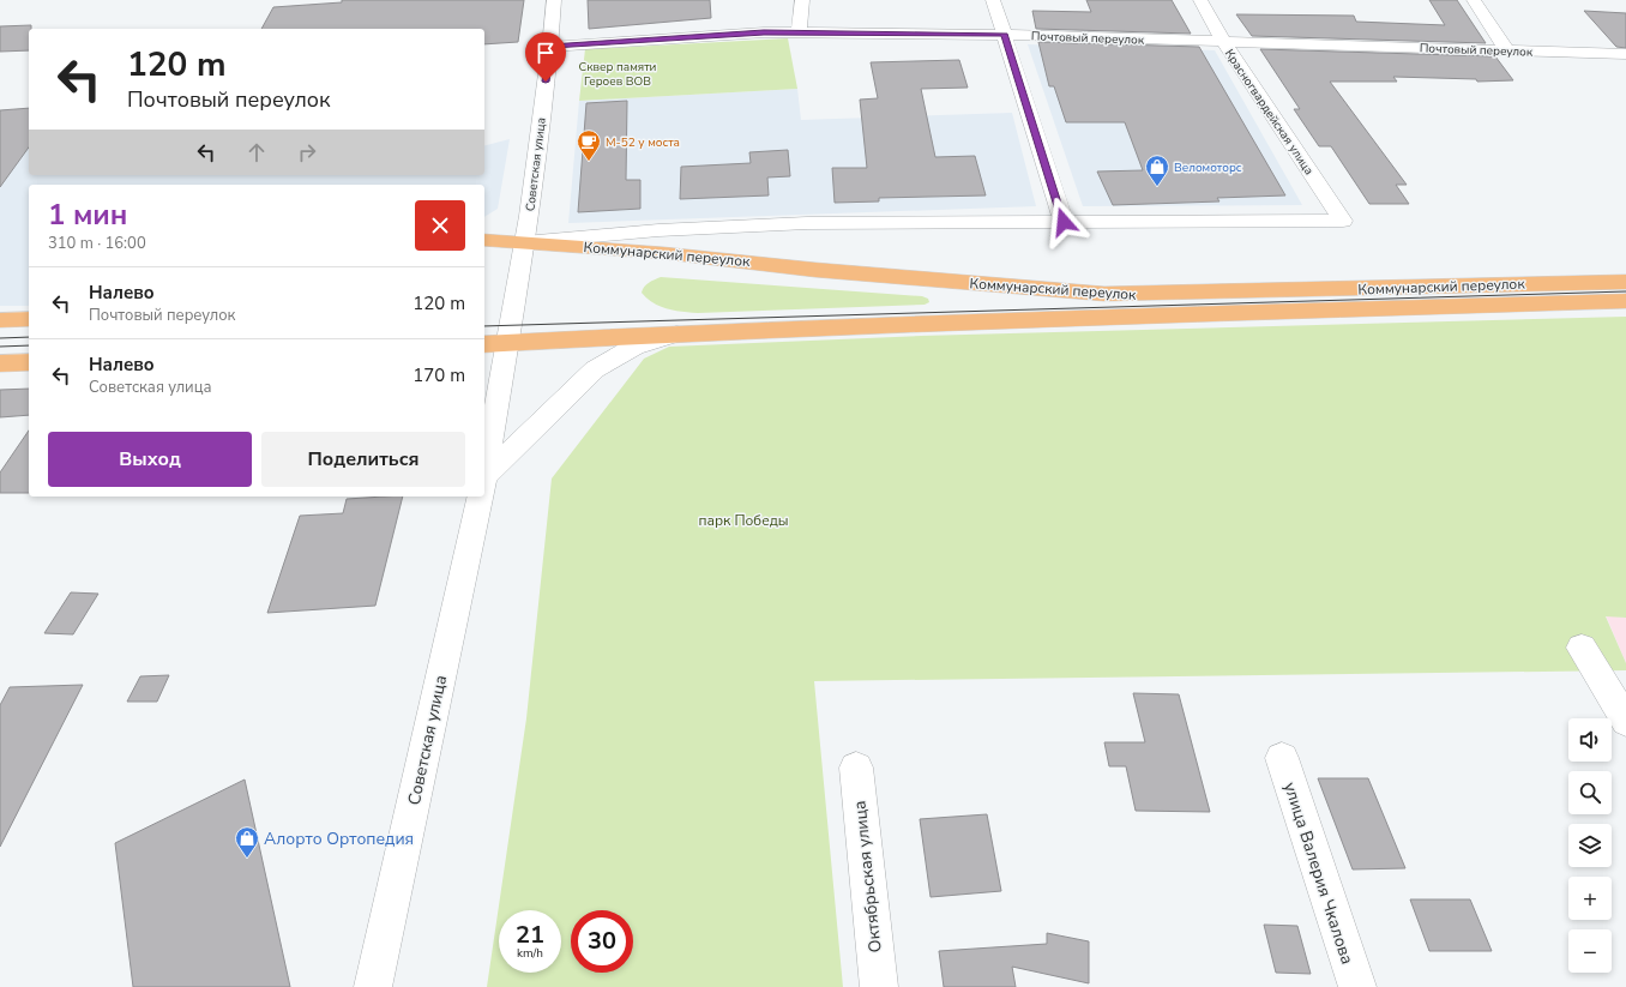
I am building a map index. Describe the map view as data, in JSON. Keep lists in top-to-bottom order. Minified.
{"streets":{"main road":["Коммунарский переулок"],"street":["Почтовый переулок","Красногвардейская улица","Советская улица","улица Валерия Чкалова","Октябрьская улица"]},"crossings":[["Почтовый переулок","Красногвардейская улица"],["Почтовый переулок","Советская улица"],["Советская улица","Коммунарский переулок"]],"parks":["Сквер памяти Героев ВОВ","парк Победы"],"places":{"cafe":["М-52 у моста"],"shop":["Веломоторс","Алорто Ортопедия"]},"page":{"turn":["120 m","Почтовый переулок"],"heading":["1 мин","310 m · 16:00"],"list":[{"name":"Налево","note":"Почтовый переулок","value":"120 m"},{"name":"Налево","note":"Советская улица","value":"170 m"}],"buttons":["Выход","Поделиться"],"map_buttons":["+","−"],"speed":"21 km/h","limit":"30"}}
